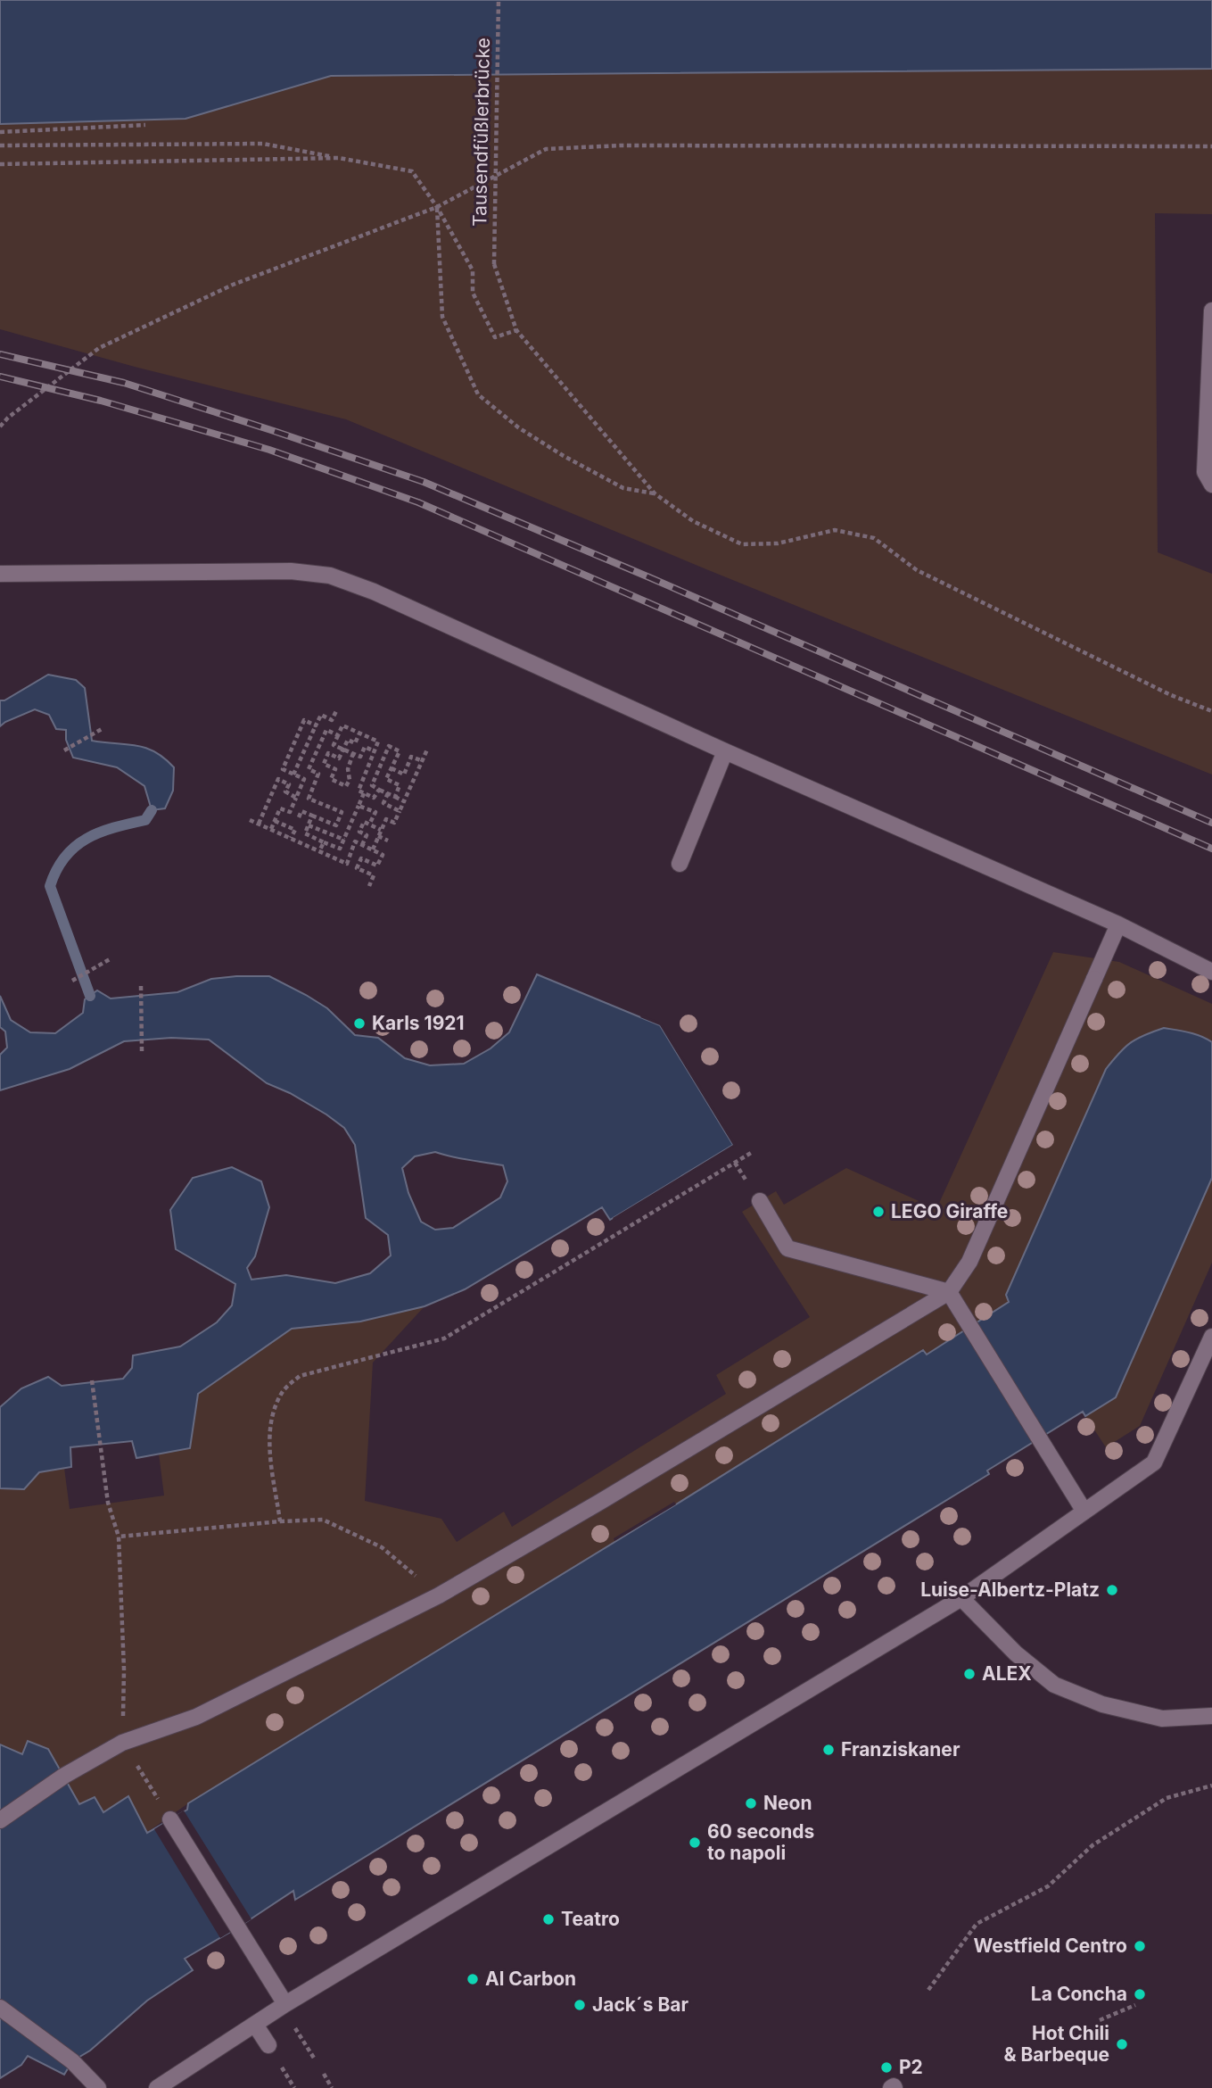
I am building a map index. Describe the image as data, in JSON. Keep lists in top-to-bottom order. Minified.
{"streets":{"path":["Tausendfüßlerbrücke"]},"places":["Karls 1921","LEGO Giraffe","Luise-Albertz-Platz","ALEX","Franziskaner","Neon","60 seconds to napoli","Teatro","Westfield Centro","Al Carbon","La Concha","Jack´s Bar","Hot Chili & Barbeque","P2"]}
